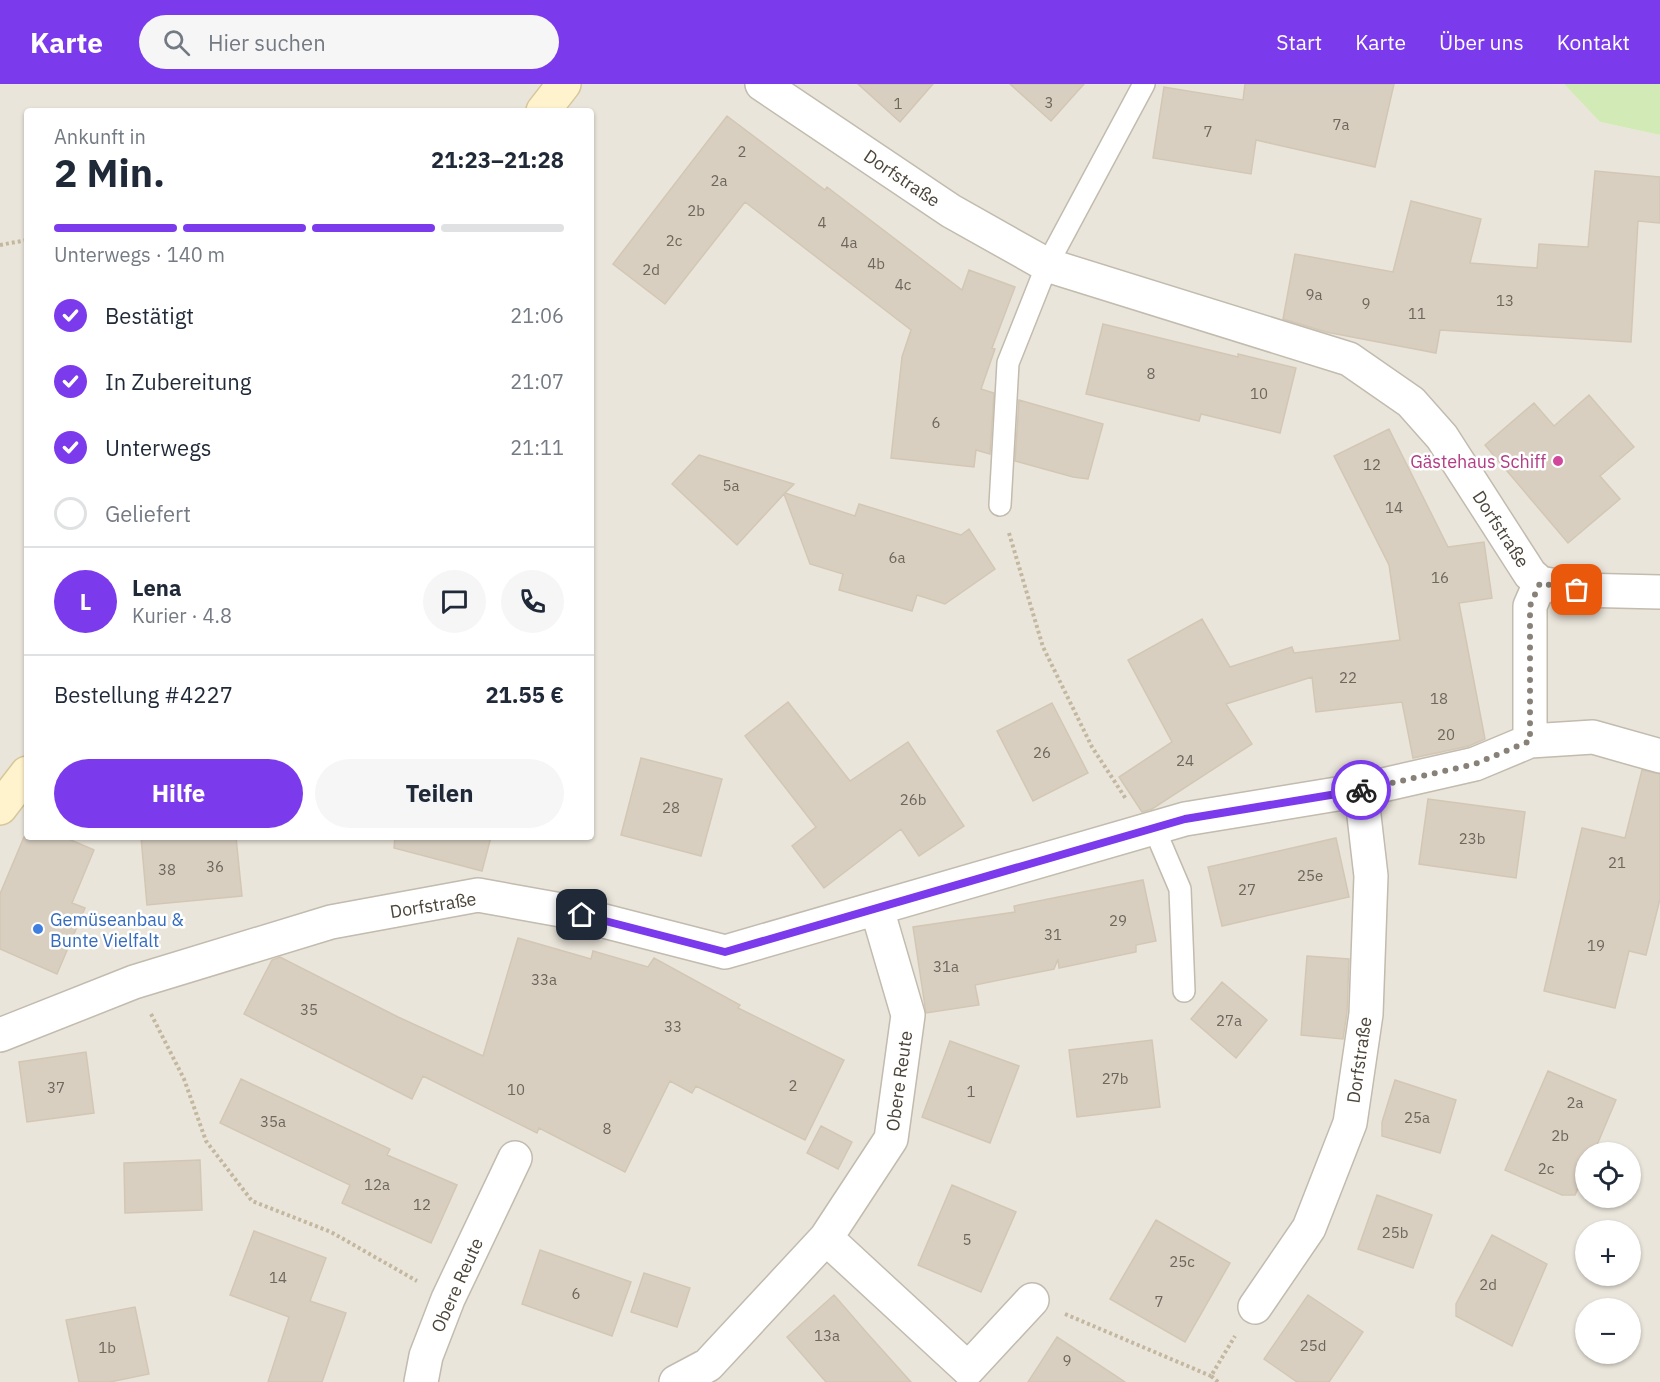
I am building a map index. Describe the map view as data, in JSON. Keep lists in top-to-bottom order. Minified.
{"streets":{"street":["Dorfstraße","Obere Reute"]},"crossings":[["Dorfstraße","Obere Reute"]],"places":["Gästehaus Schiff","Gemüseanbau & Bunte Vielfalt"],"house_numbers":["3","1","7a","7","2","2a","2b","4","2c","4a","4b","2d","4c","9a","13","9","11","8","10","6","12","5a","14","6a","16","22","18","20","26","24","26b","28","23b","21","36","38","25e","27","29","31","19","31a","33a","35","27a","33","27b","2","37","10","1","2a","25a","35a","8","2b","2c","12a","12","25b","5","25c","14","2d","6","7","13a","25d","1b","9"],"page":{"header":"Karte","search":"Hier suchen","nav":["Start","Karte","Über uns","Kontakt"],"heading":["2 Min.","Ankunft in","21:23–21:28"],"panel":["Lena","Kurier · 4.8","Bestellung #4227","21.55 €"],"bar":"Unterwegs · 140 m","list":[["Bestätigt","21:06"],["In Zubereitung","21:07"],["Unterwegs","21:11"],"Geliefert"],"round":"L","buttons":["Hilfe","Teilen"],"map_buttons":["+","−"]}}
